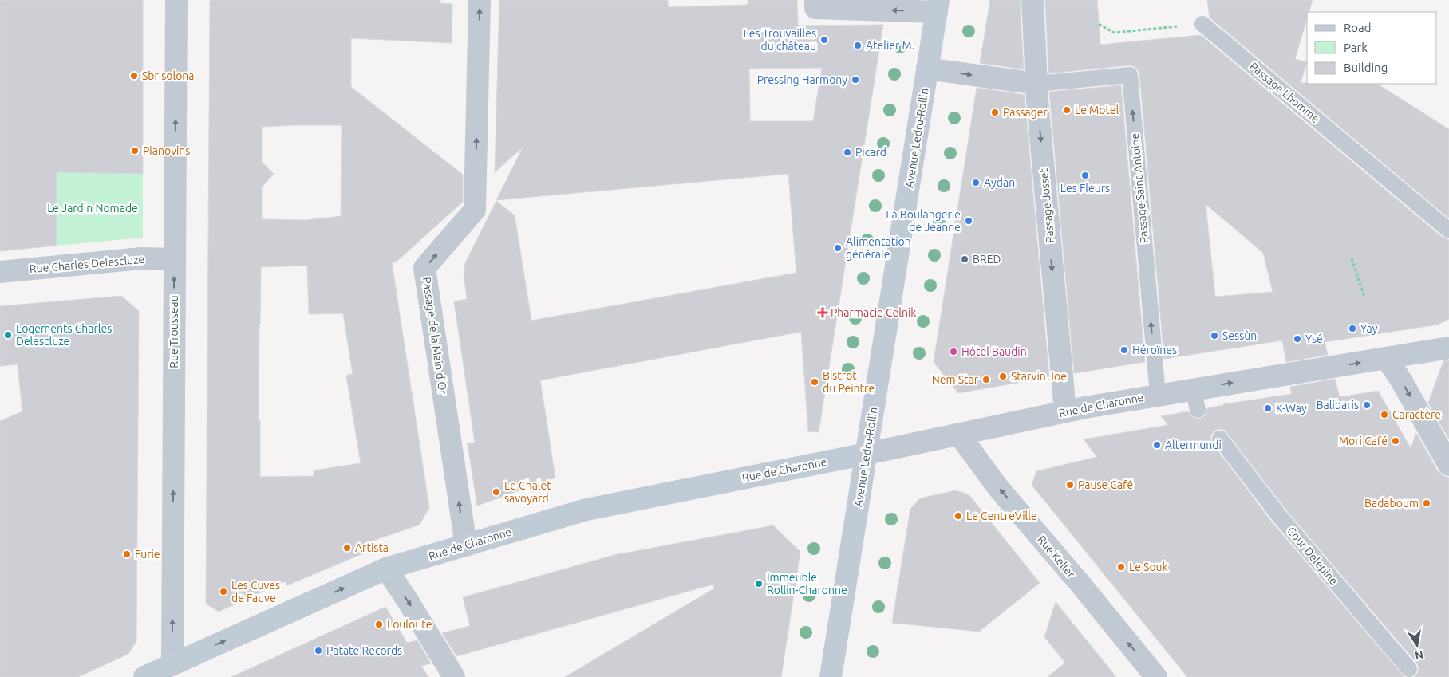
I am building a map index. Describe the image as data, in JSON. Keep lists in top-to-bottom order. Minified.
{"streets":{"street":["Avenue Ledru-Rollin","Passage Josset","Rue Charles Delescluze","Rue Trousseau","Passage de la Main d'Or","Rue de Charonne","Rue Keller"],"lane":["Passage Lhomme","Passage Saint-Antoine","Cour Delepine"]},"crossings":[["Avenue Ledru-Rollin","Rue de Charonne"],["Passage Saint-Antoine","Passage Josset"],["Passage Saint-Antoine","Rue de Charonne"],["Passage Josset","Rue de Charonne"],["Rue Charles Delescluze","Rue Trousseau"],["Rue Trousseau","Rue de Charonne"],["Passage de la Main d'Or","Rue de Charonne"],["Rue de Charonne","Rue Keller"]],"one_way":["Passage Saint-Antoine","Passage Josset","Rue Trousseau","Passage de la Main d'Or","Rue Keller"],"parks":["Le Jardin Nomade"],"places":{"other":["Les Trouvailles du château","Atelier M.","Sbrisolona","Pressing Harmony","Le Motel","Passager","Pianovins","Picard","Les Fleurs","Aydan","La Boulangerie de Jeanne","Alimentation générale","BRED","Yay","Logements Charles Delescluze","Sessùn","Ysé","Héroïnes","Hôtel Baudin","Starvin Joe","Nem Star","Bistrot du Peintre","Balibaris","K-Way","Caractère","Mori Café","Altermundi","Pause Café","Le Chalet savoyard","Badaboum","Le CentreVille","Artista","Furie","Le Souk","Immeuble Rollin-Charonne","Les Cuves de Fauve","Louloute","Patate Records"],"health":["Pharmacie Celnik"]},"legend":["Road","Park","Building"],"north":"bottom"}
